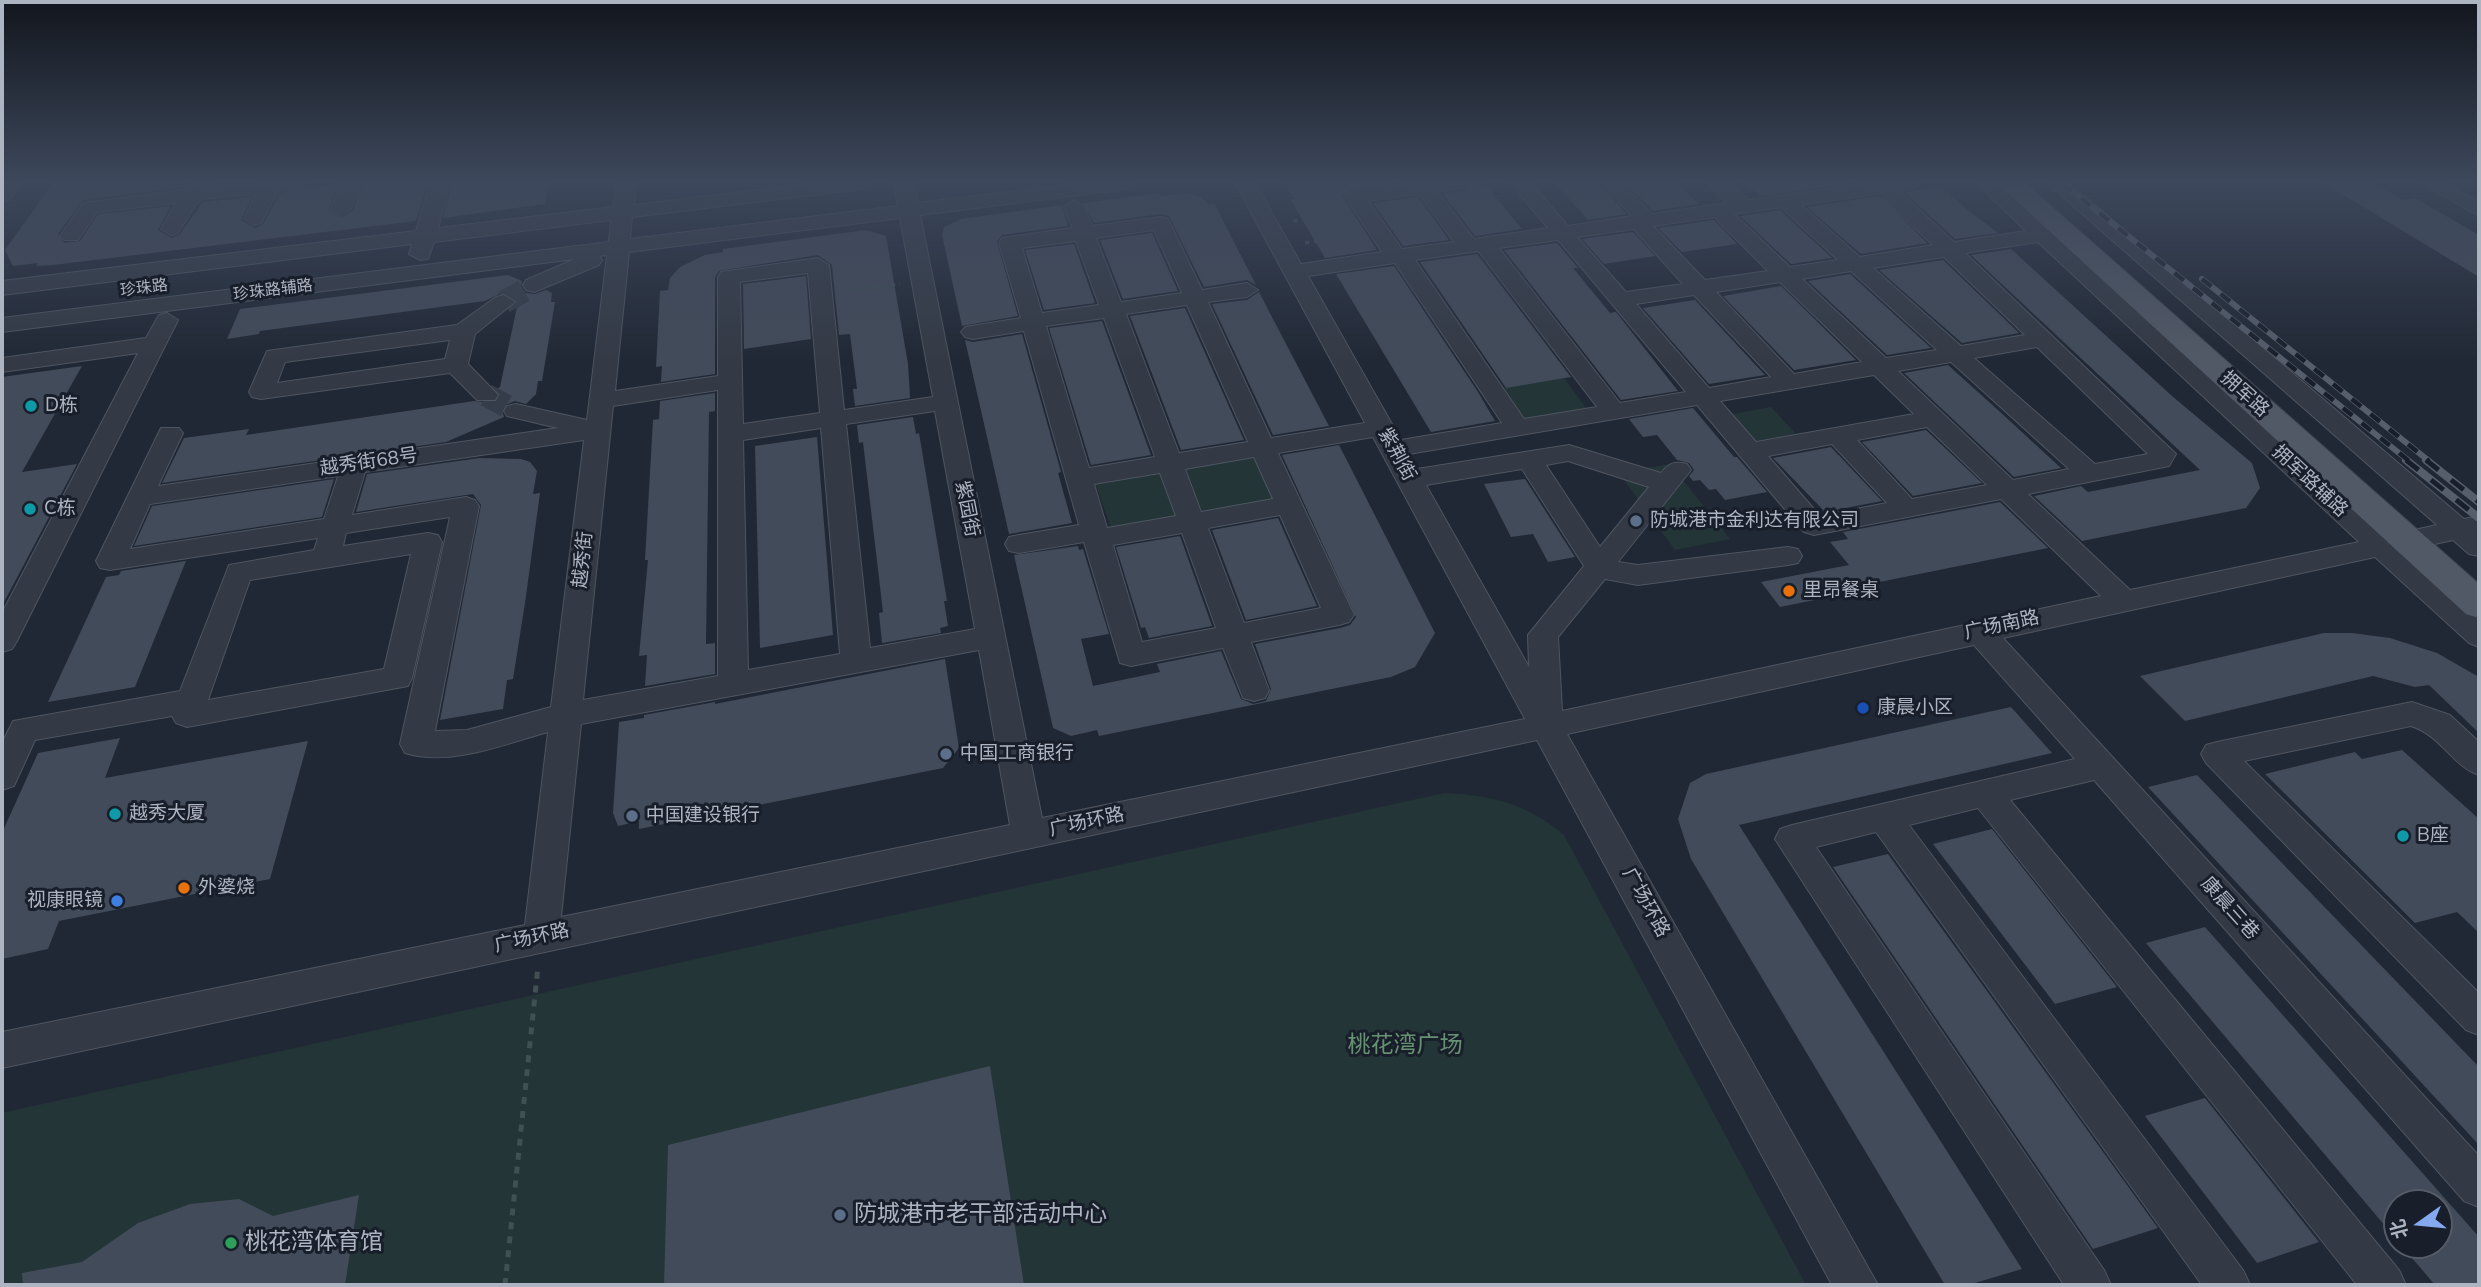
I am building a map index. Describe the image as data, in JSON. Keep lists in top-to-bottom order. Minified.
{"streets":{"main road":["拥军路"],"street":["珍珠路","珍珠路辅路","紫荆街","越秀街68号","拥军路辅路","紫园街","越秀街","广场南路","广场环路","康晨三巷"]},"crossings":[["珍珠路","珍珠路辅路"],["拥军路","拥军路辅路"],["拥军路","广场南路"],["紫荆街","广场南路"],["紫荆街","广场环路"],["越秀街68号","越秀街"],["拥军路辅路","广场南路"],["紫园街","广场环路"],["越秀街","广场环路"],["广场南路","广场环路"],["广场南路","康晨三巷"]],"parks":["桃花湾广场"],"places":["D栋","C栋","防城港市金利达有限公司","里昂餐桌","康晨小区","中国工商银行","越秀大厦","中国建设银行","B座","外婆烧","视康眼镜","防城港市老干部活动中心","桃花湾体育馆"],"north":"left"}
